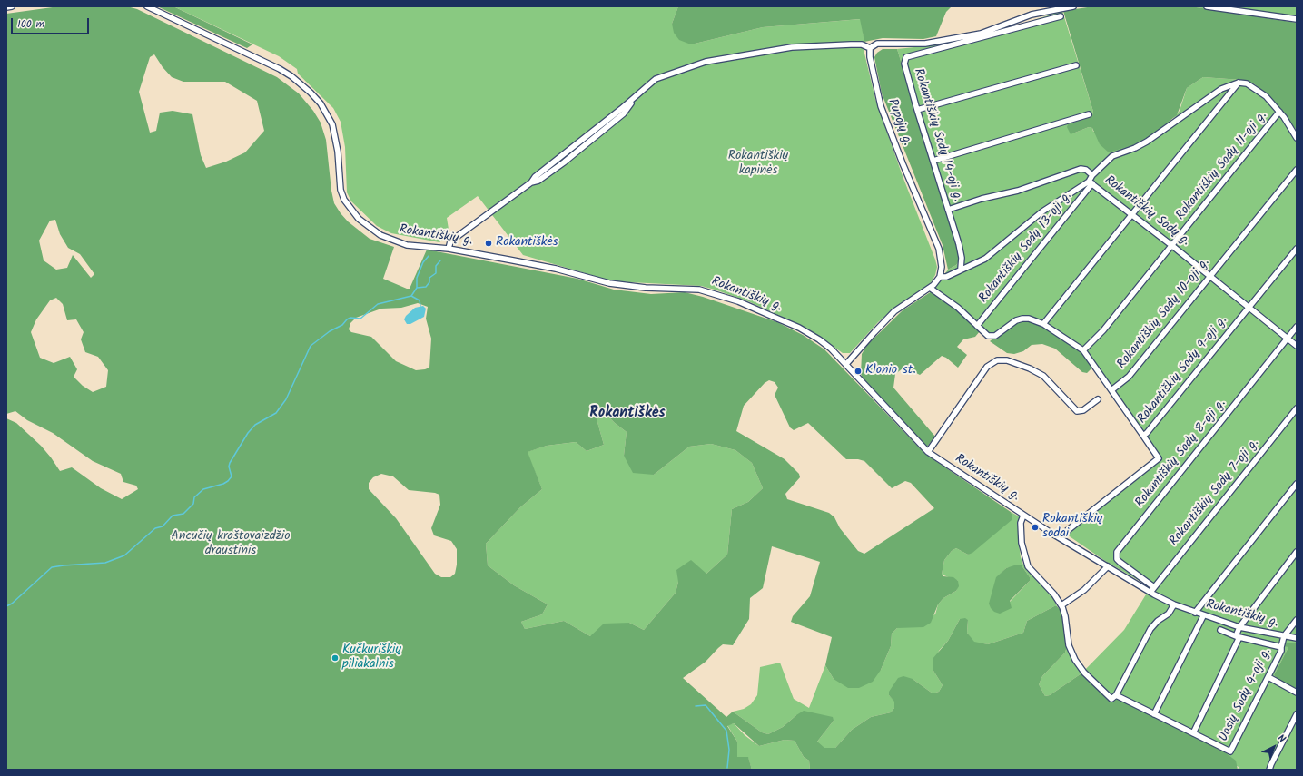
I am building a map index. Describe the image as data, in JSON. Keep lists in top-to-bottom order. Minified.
{"streets":{"street":["Pupojų g.","Rokantiškių Sodų 14-oji g.","Rokantiškių Sodų 11-oji g.","Rokantiškių Sodų g.","Rokantiškių g.","Rokantiškių Sodų 13-oji g.","Rokantiškių Sodų 10-oji g.","Rokantiškių Sodų 9-oji g.","Rokantiškių Sodų 8-oji g.","Rokantiškių Sodų 7-oji g.","Uosių Sodų 4-oji g."]},"crossings":[["Pupojų g.","Rokantiškių Sodų g."],["Rokantiškių Sodų 14-oji g.","Rokantiškių Sodų g."],["Rokantiškių Sodų 11-oji g.","Rokantiškių Sodų g."],["Rokantiškių Sodų 11-oji g.","Rokantiškių Sodų 10-oji g."],["Rokantiškių Sodų g.","Rokantiškių Sodų 13-oji g."],["Rokantiškių Sodų g.","Rokantiškių Sodų 10-oji g."],["Rokantiškių Sodų g.","Rokantiškių Sodų 9-oji g."],["Rokantiškių Sodų g.","Rokantiškių Sodų 8-oji g."],["Rokantiškių g.","Rokantiškių Sodų 9-oji g."],["Rokantiškių g.","Rokantiškių Sodų 7-oji g."],["Rokantiškių Sodų 13-oji g.","Rokantiškių Sodų 10-oji g."],["Rokantiškių Sodų 8-oji g.","Rokantiškių Sodų 7-oji g."]],"districts":["Rokantiškės"],"parks":["Rokantiškių kapinės","Ancučių kraštovaizdžio draustinis"],"places":["Rokantiškės","Klonio st.","Rokantiškių sodai","Kučkuriškių piliakalnis"],"scale_bar":"100 m","north":"top right"}
